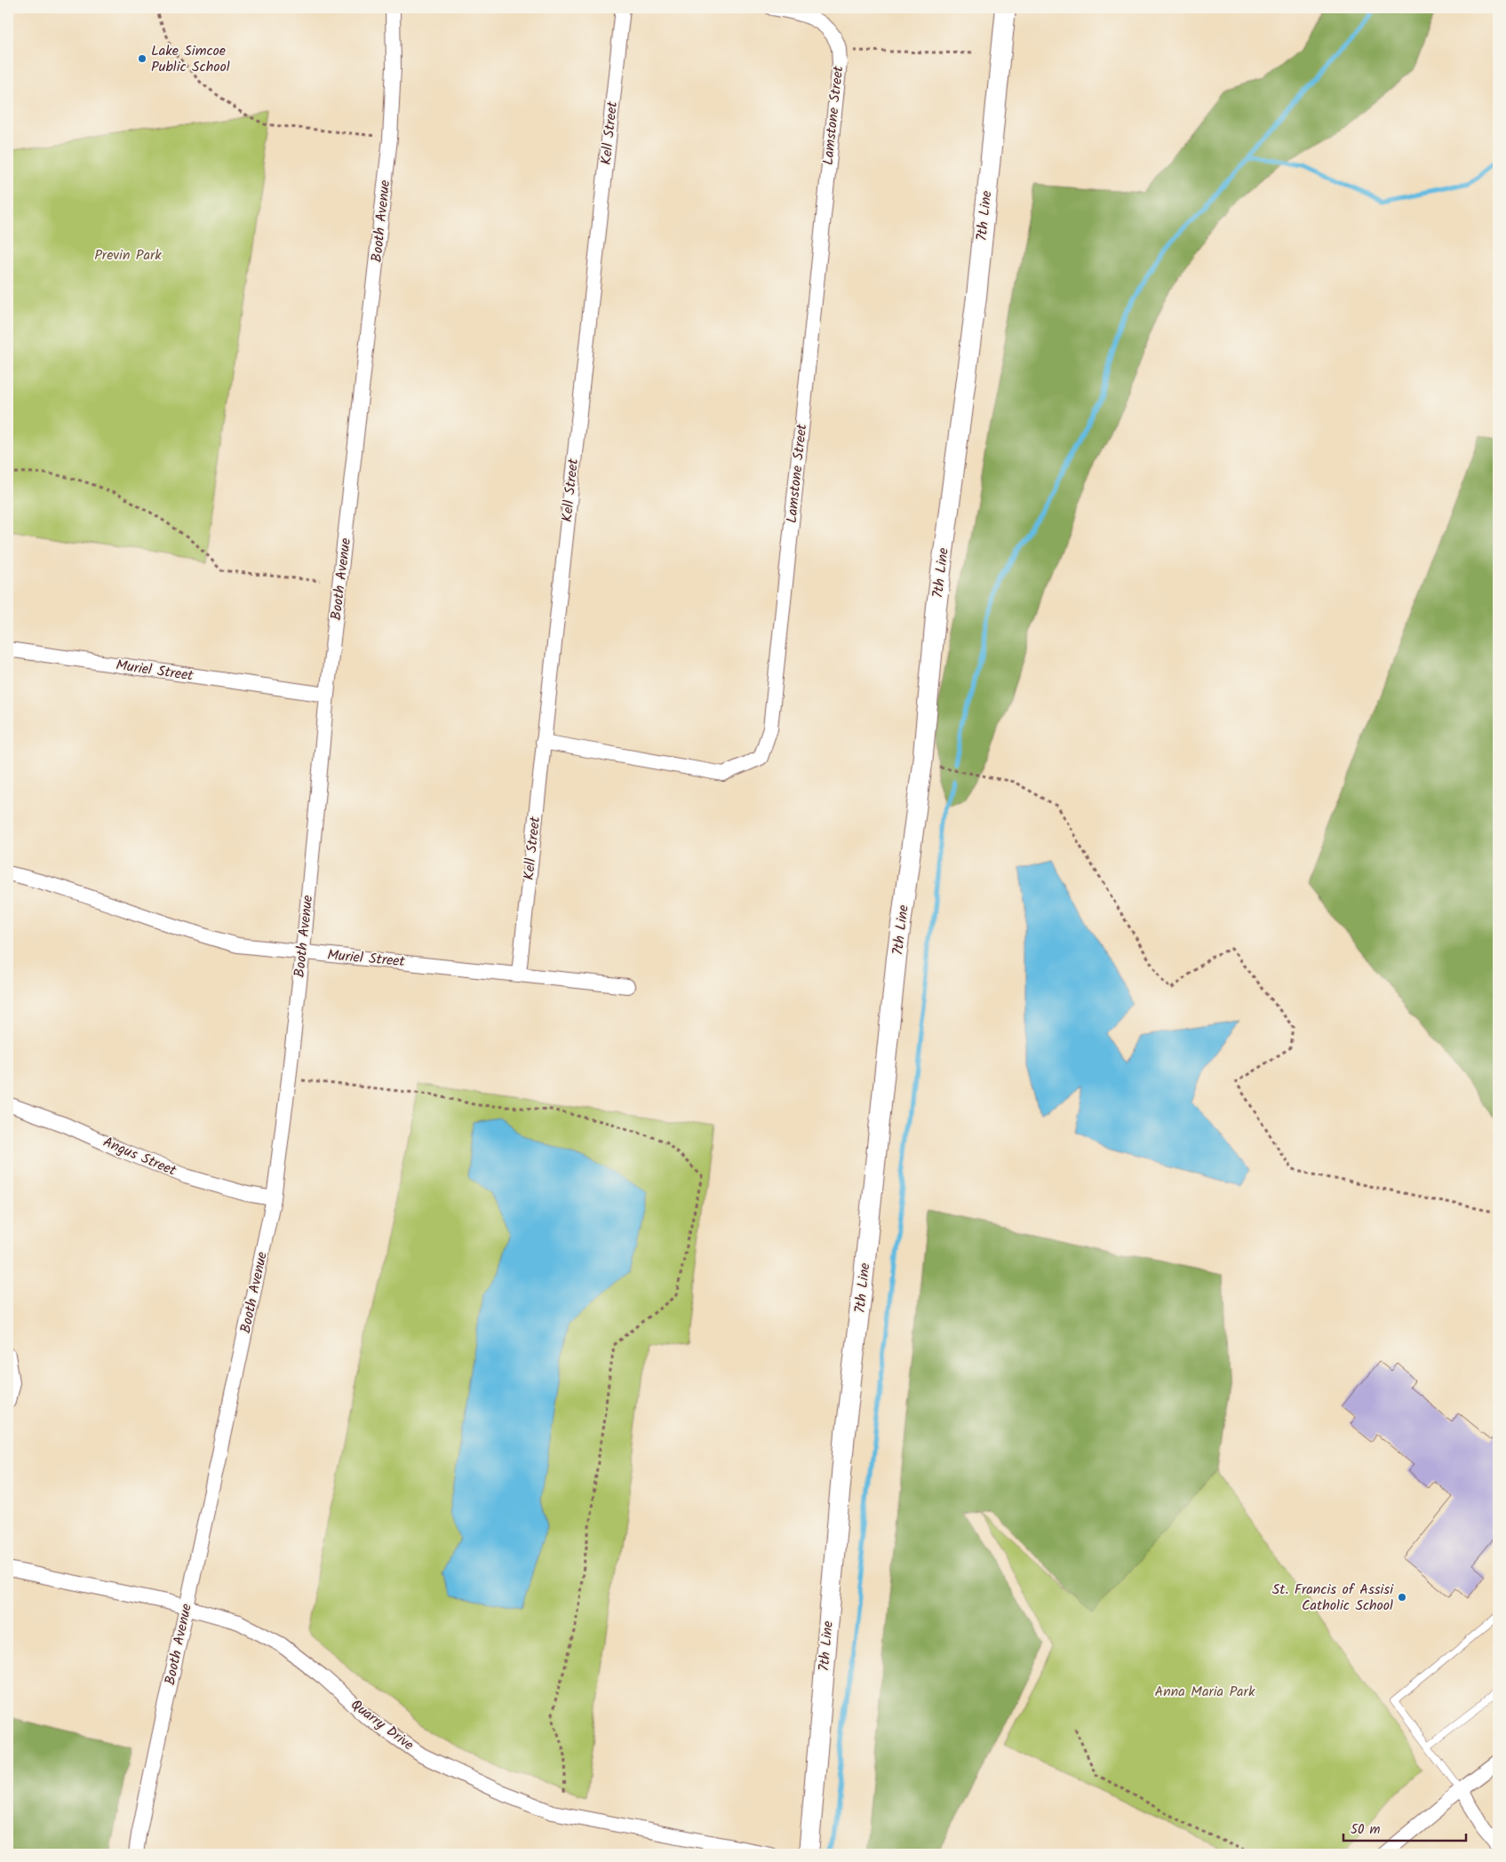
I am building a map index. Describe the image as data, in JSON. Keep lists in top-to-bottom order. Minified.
{"streets":{"street":["Lamstone Street","Kell Street","7th Line","Booth Avenue","Muriel Street","Angus Street","Quarry Drive"]},"crossings":[["Lamstone Street","Kell Street"],["Kell Street","Muriel Street"],["Booth Avenue","Muriel Street"],["Booth Avenue","Angus Street"],["Booth Avenue","Quarry Drive"]],"parks":["Previn Park","Anna Maria Park"],"places":["Lake Simcoe Public School","St. Francis of Assisi Catholic School"],"scale_bar":"50 m"}
